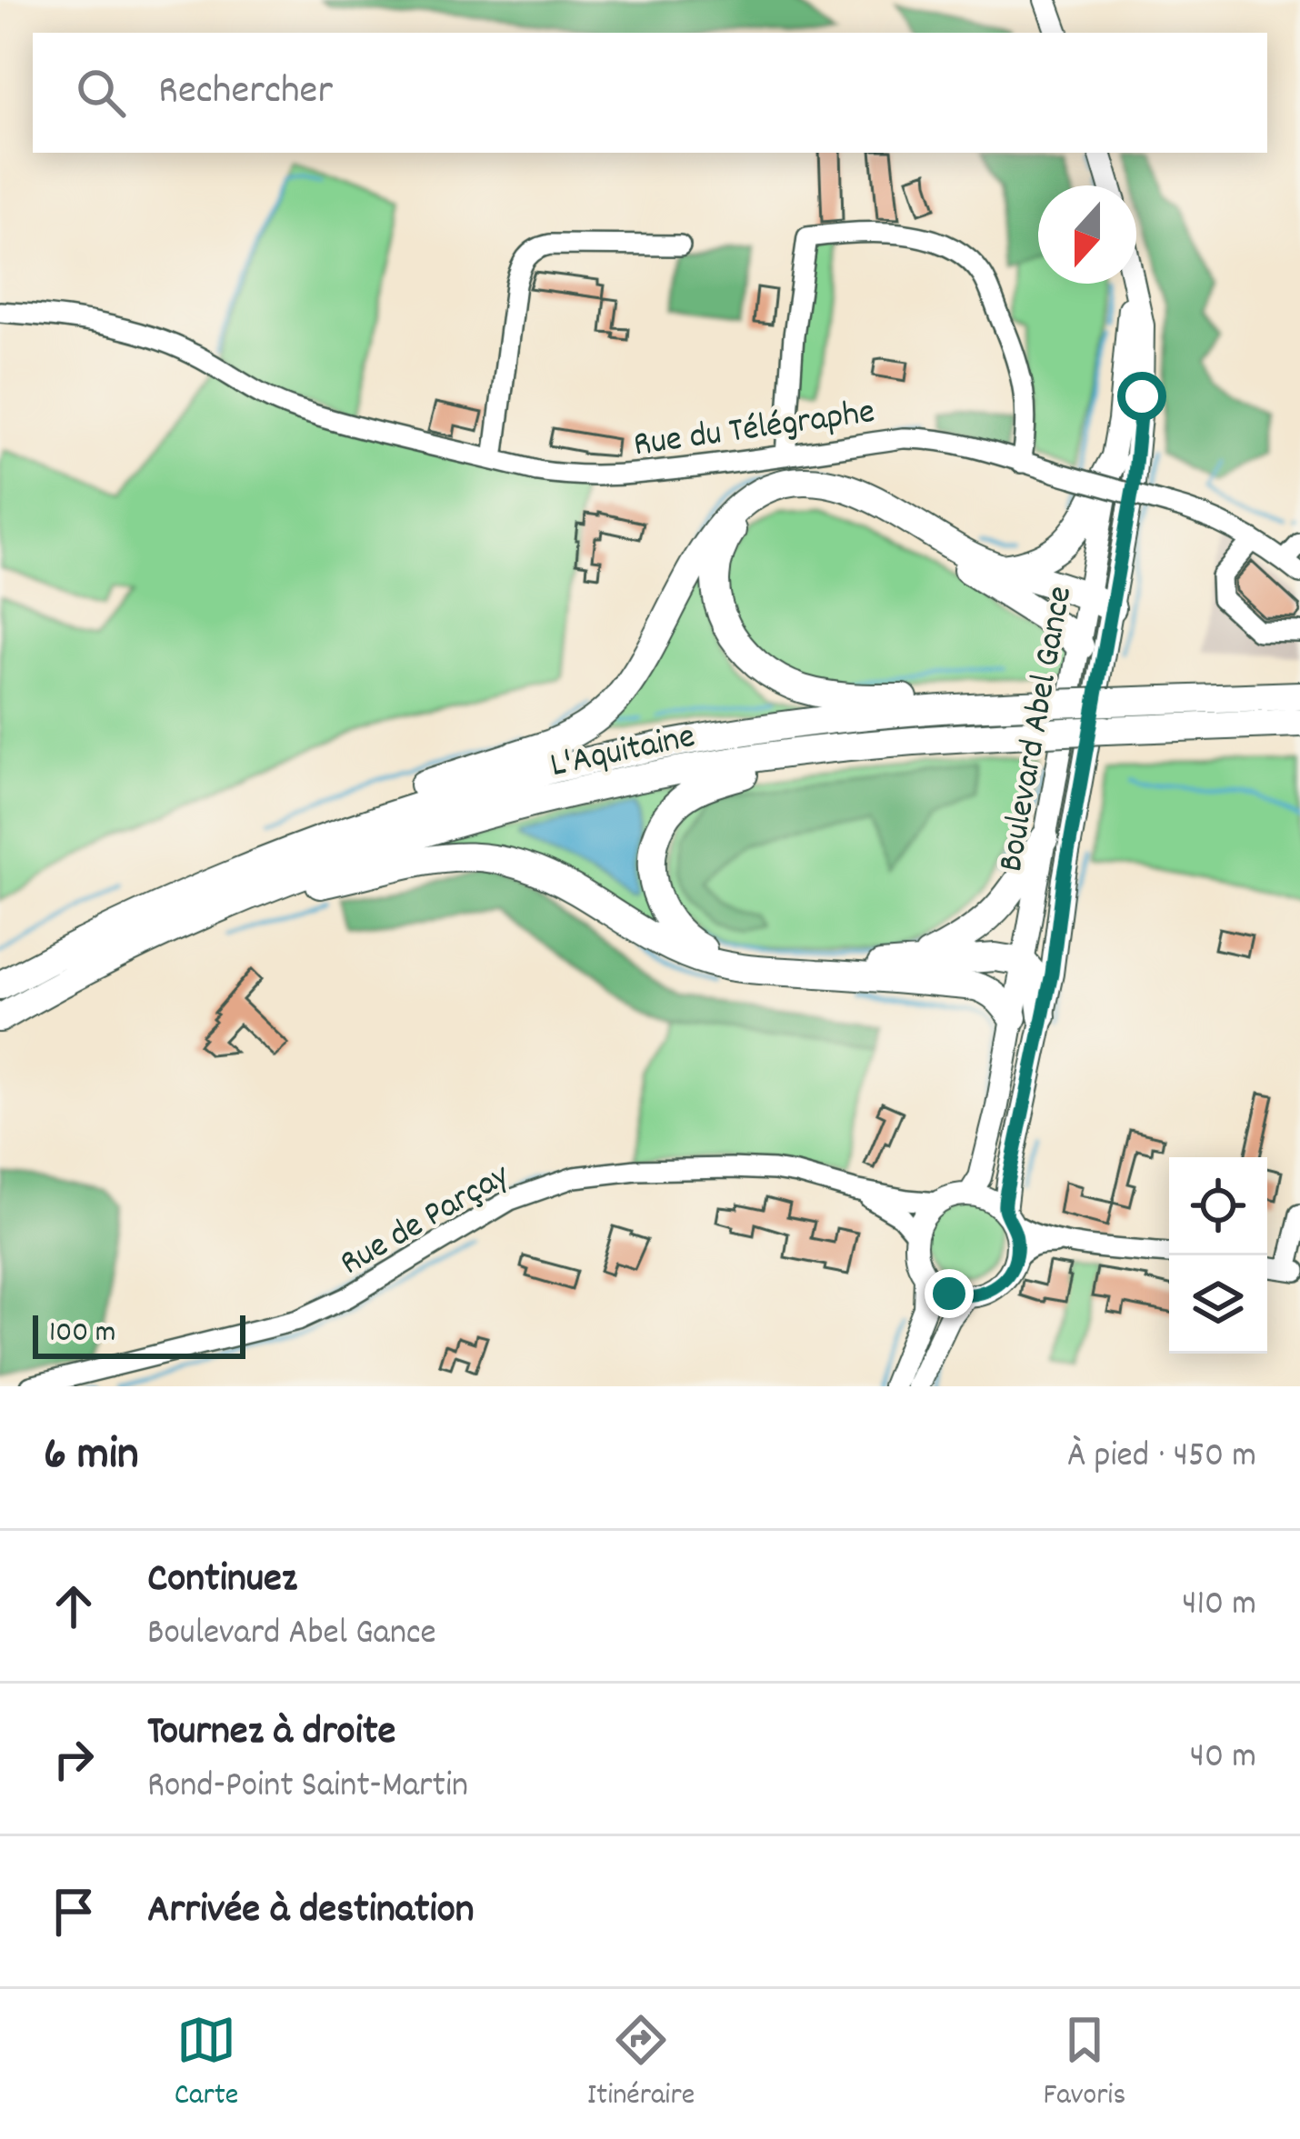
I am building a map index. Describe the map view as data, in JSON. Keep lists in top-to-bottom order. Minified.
{"streets":{"highway":["L'Aquitaine"],"main road":["Boulevard Abel Gance"],"street":["Rue du Télégraphe","Rue de Parçay"]},"crossings":[["Boulevard Abel Gance","Rue de Parçay"]],"scale_bar":"100 m","north":"bottom","page":{"search":"Rechercher","scale":"100 m","heading":["6 min","À pied · 450 m"],"list":[["Continuez","Boulevard Abel Gance","410 m"],["Tournez à droite","Rond-Point Saint-Martin","40 m"],"Arrivée à destination"],"nav":["Carte","Itinéraire","Favoris"]}}
